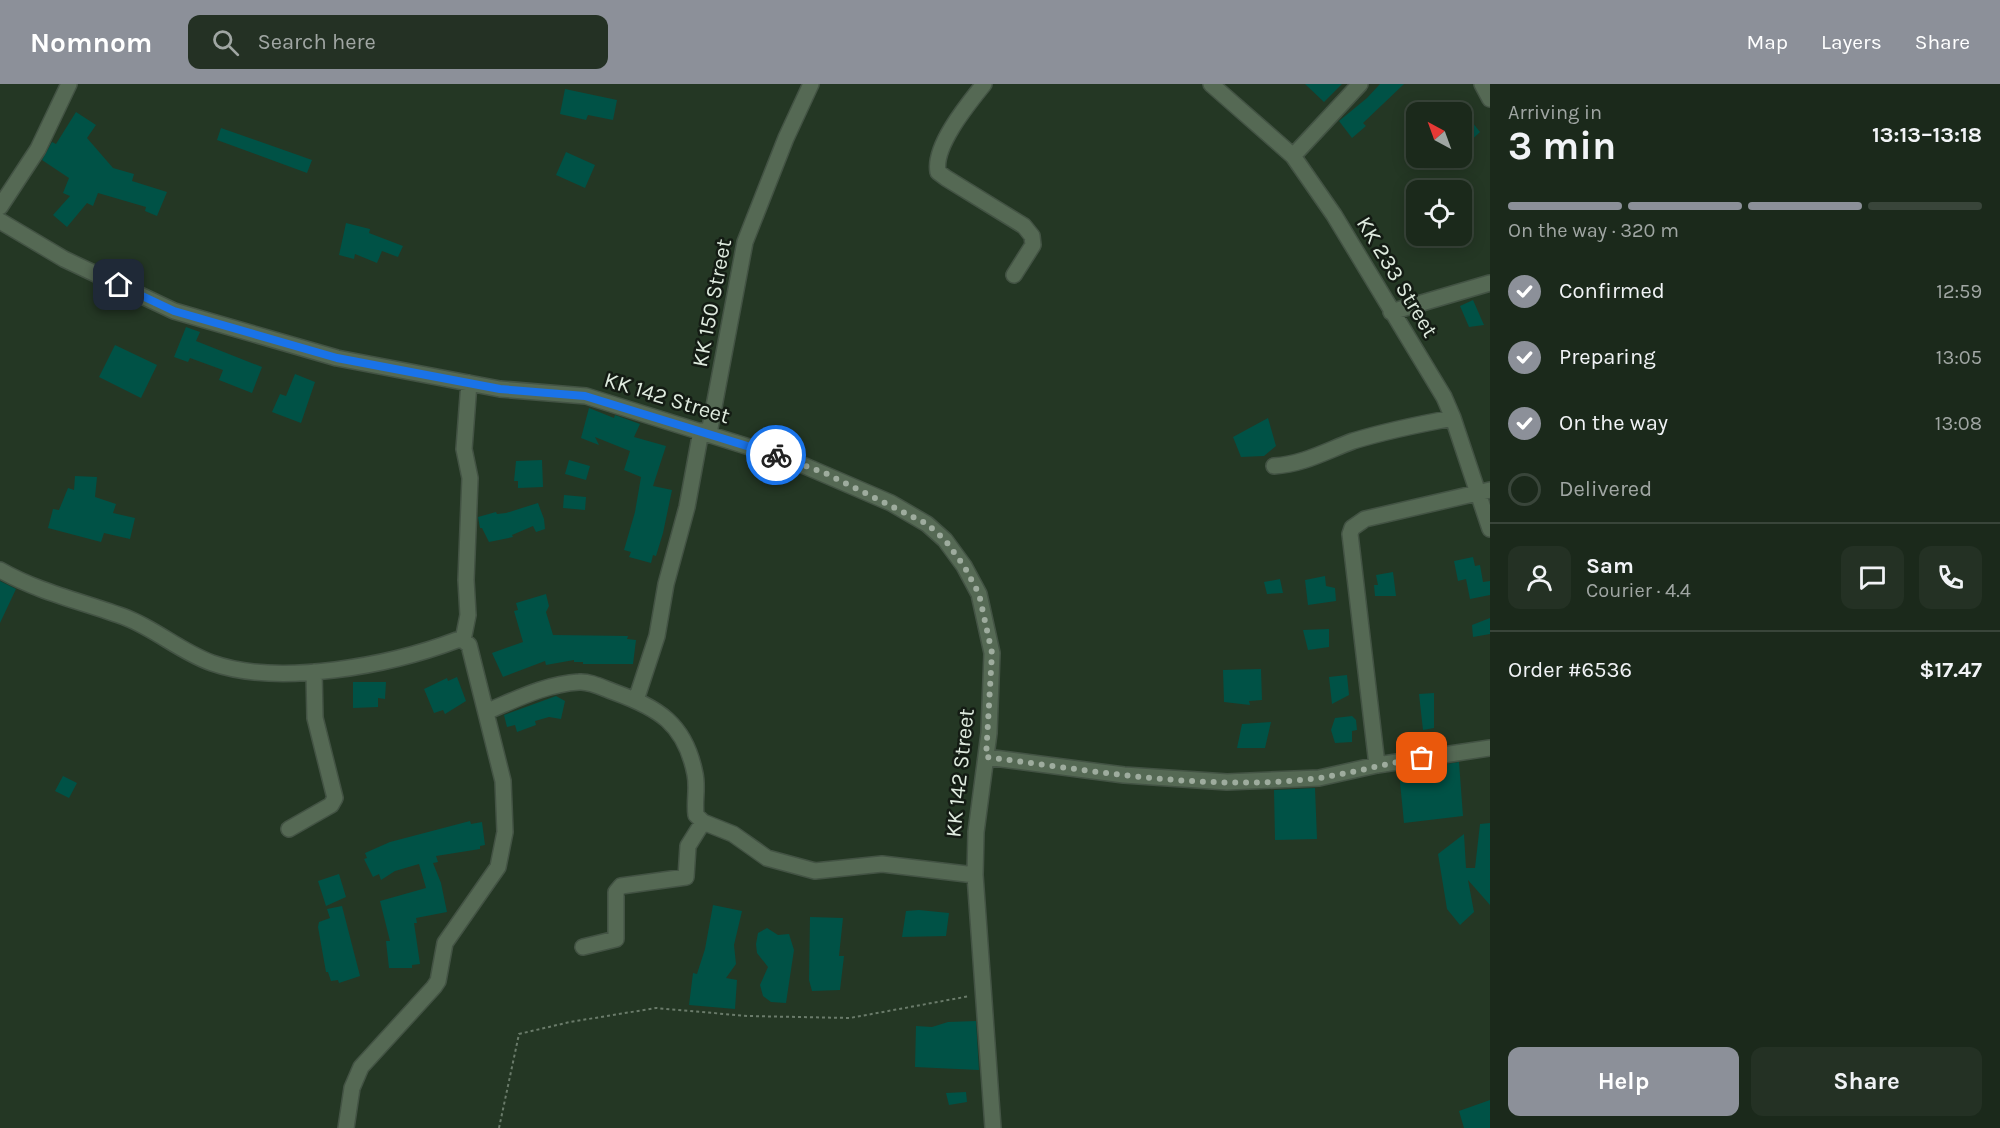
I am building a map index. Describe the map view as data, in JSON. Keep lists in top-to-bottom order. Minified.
{"streets":{"street":["KK 233 Street","KK 150 Street","KK 142 Street"]},"crossings":[["KK 150 Street","KK 142 Street"]],"north":"top left","page":{"header":"Nomnom","search":"Search here","nav":["Map","Layers","Share"],"heading":["3 min","Arriving in","13:13–13:18"],"panel":["Sam","Courier · 4.4","Order #6536","$17.47"],"bar":"On the way · 320 m","list":[["Confirmed","12:59"],["Preparing","13:05"],["On the way","13:08"],"Delivered"],"buttons":["Help","Share"]}}
